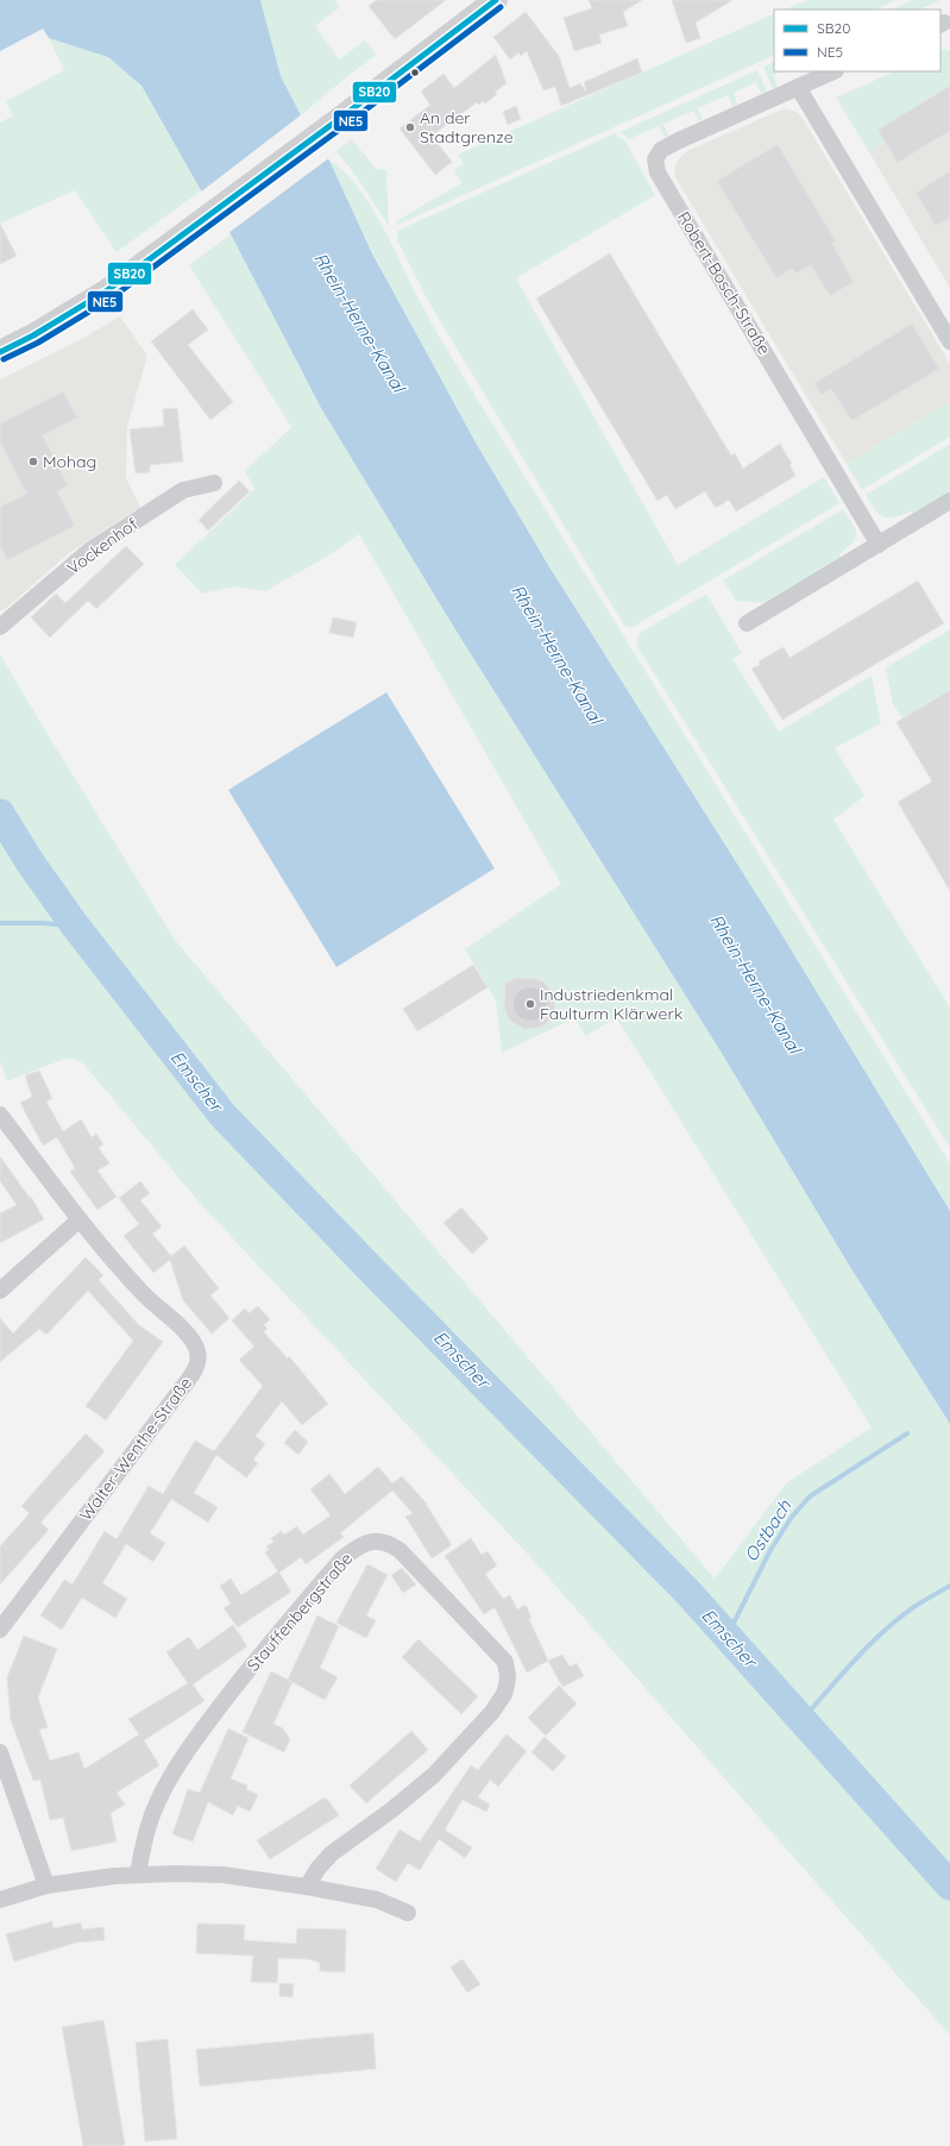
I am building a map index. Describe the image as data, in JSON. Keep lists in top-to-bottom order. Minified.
{"streets":{"street":["Robert-Bosch-Straße","Vockenhof","Walter-Wenthe-Straße","Stauffenbergstraße"]},"water":["Rhein-Herne-Kanal","Emscher","Ostbach"],"places":["An der Stadtgrenze","Mohag","Industriedenkmal Faulturm Klärwerk"],"lines":["transit line SB20","transit line NE5"],"legend":["SB20","NE5"]}
